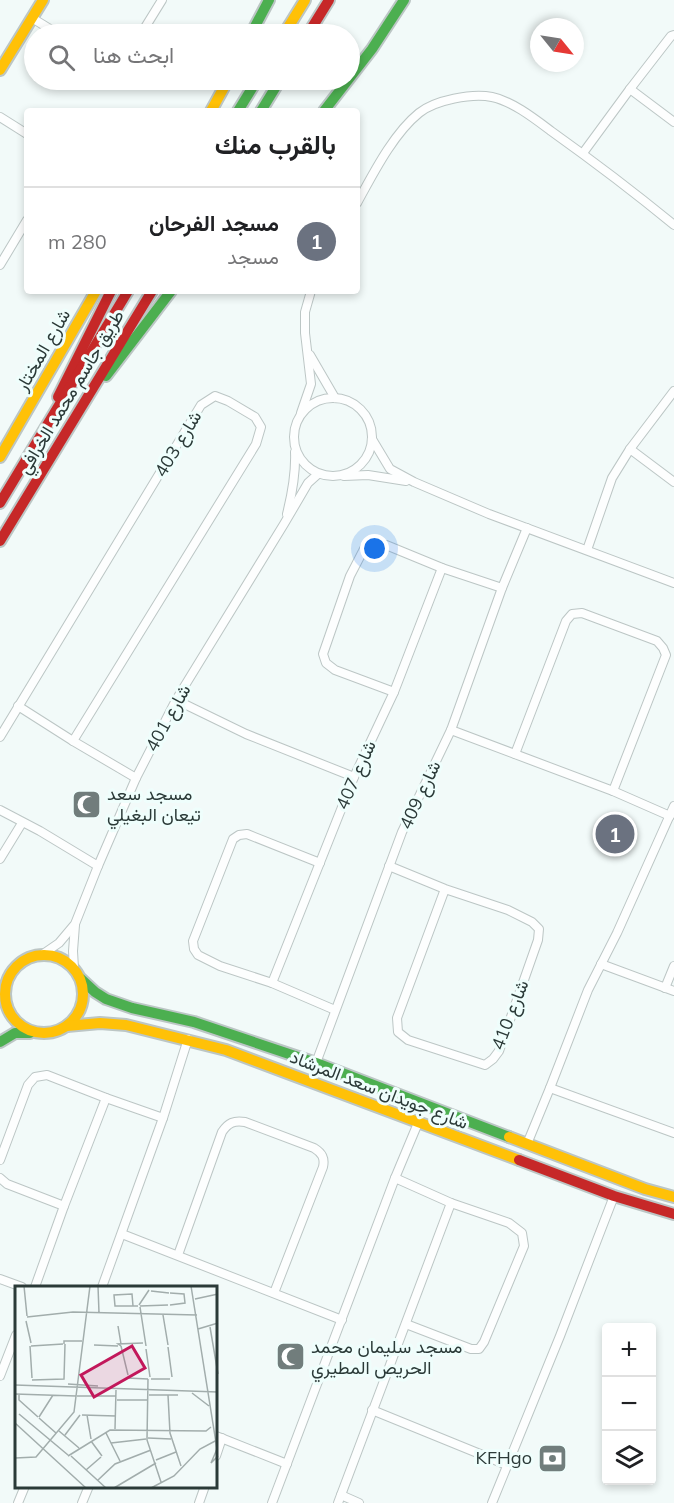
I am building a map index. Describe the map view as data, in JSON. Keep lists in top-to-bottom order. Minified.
{"streets":{"main road":["شارع المختار","طريق جاسم محمد الخرافي","شارع جويدان سعد المرشاد"],"street":["شارع 403","شارع 401","شارع 407","شارع 409","شارع 410"]},"crossings":[["شارع 401","شارع جويدان سعد المرشاد"],["شارع 409","شارع 410"],["شارع 409","شارع جويدان سعد المرشاد"]],"places":{"mosque":["مسجد سعد تيعان البغيلي","مسجد سليمان محمد الحريص المطيري"],"bank":["KFHgo"]},"north":"bottom right","page":{"search":"ابحث هنا","heading":"بالقرب منك","list":[{"mark":"1","name":"مسجد الفرحان","note":"مسجد","value":"280 m"}],"pins":"1","map_buttons":["+","−"]}}
